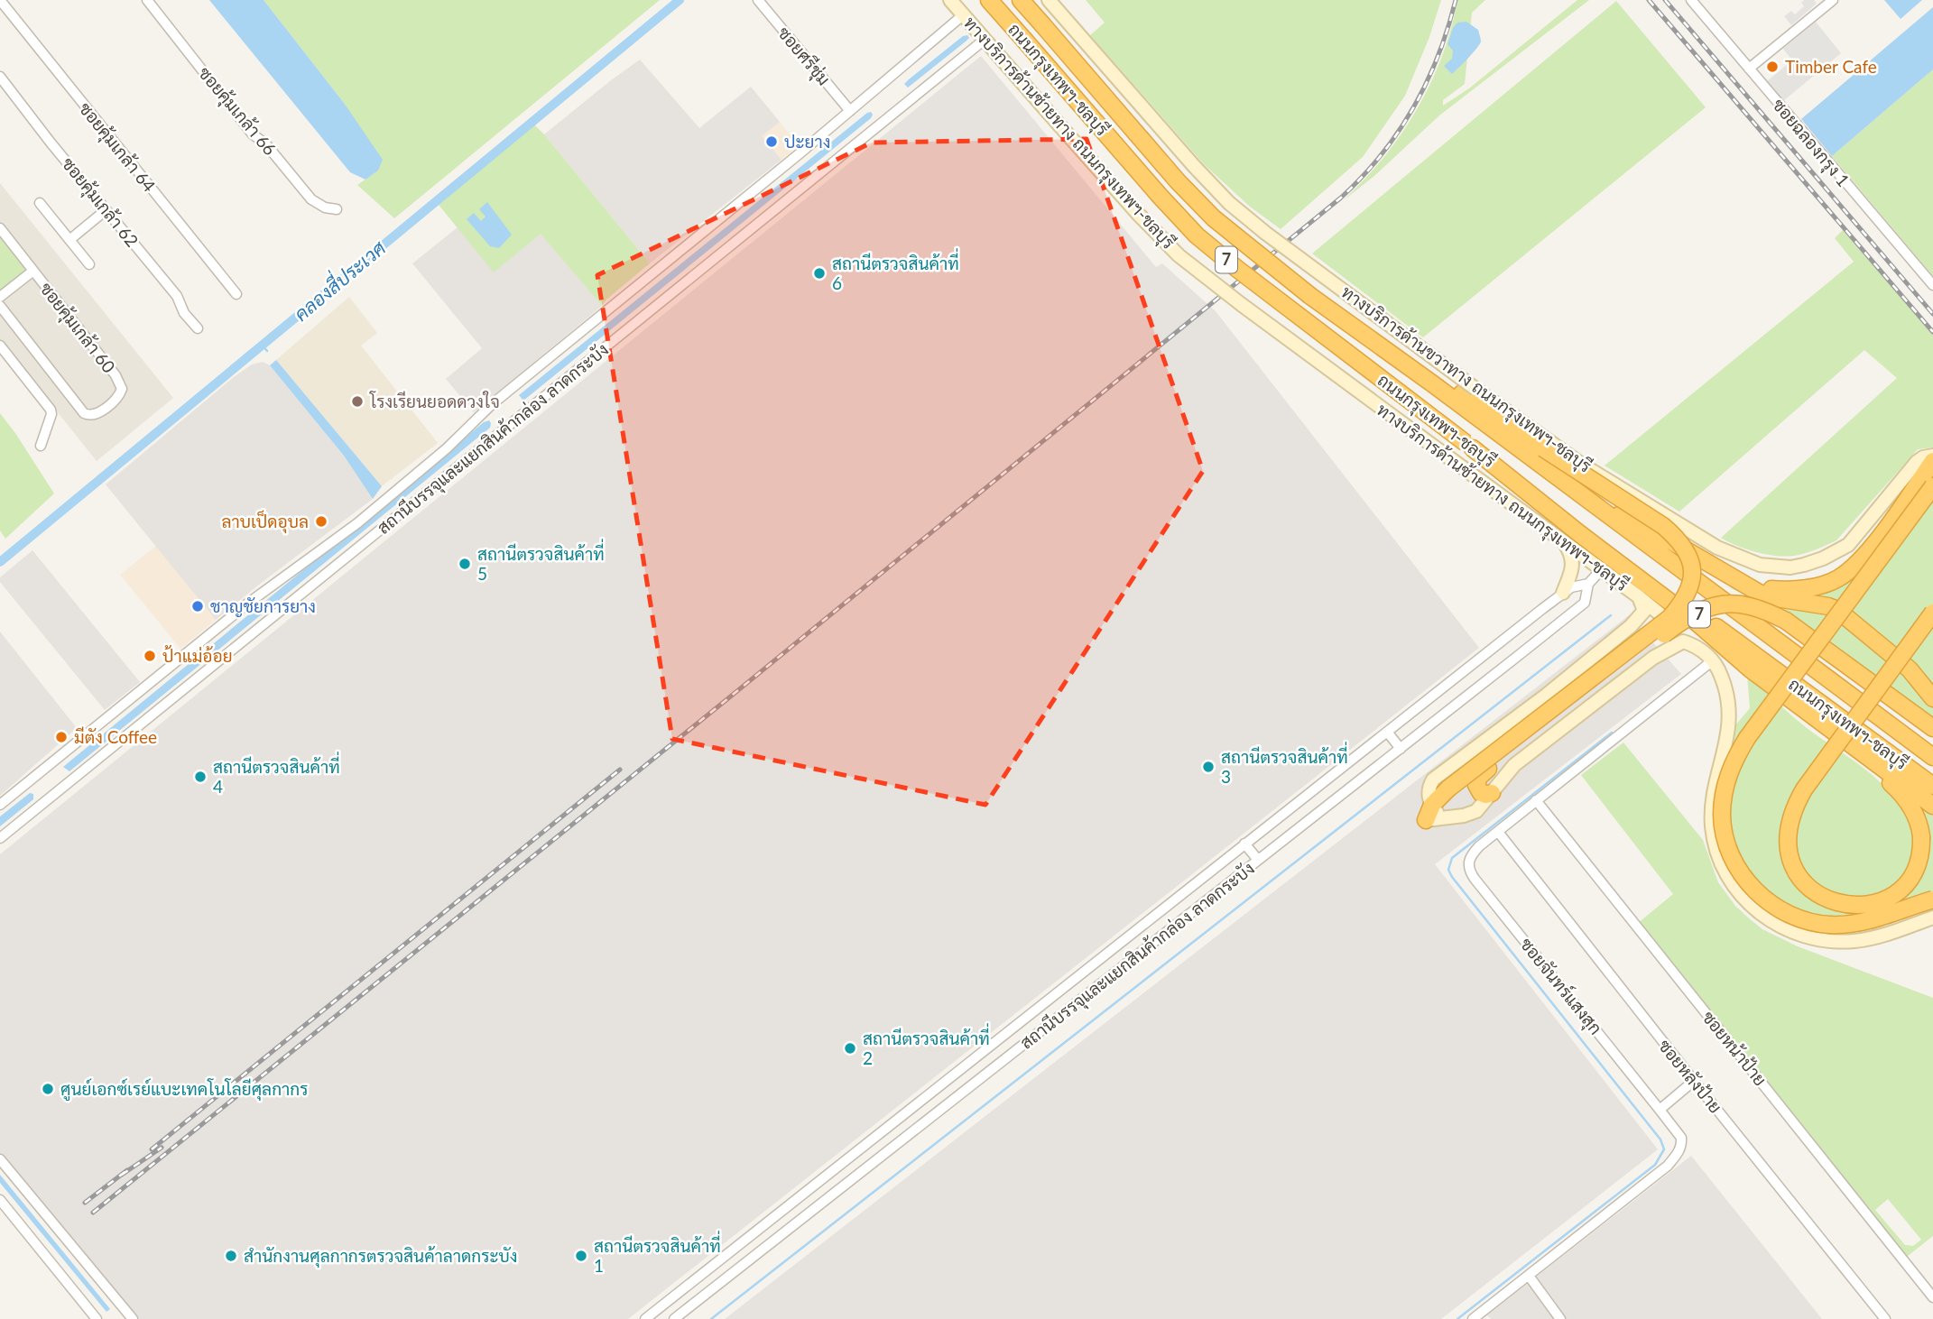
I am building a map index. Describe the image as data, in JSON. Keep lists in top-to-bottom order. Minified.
{"streets":{"highway":["ถนนกรุงเทพฯ-ชลบุรี","7"],"main road":["ทางบริการด้านซ้ายทาง ถนนกรุงเทพฯ-ชลบุรี","ทางบริการด้านขวาทาง ถนนกรุงเทพฯ-ชลบุรี"],"street":["ซอยศรีชุ่ม","ซอยคุ้มเกล้า 66","ซอยฉลองกรุง 1","ซอยคุ้มเกล้า 64","ซอยคุ้มเกล้า 62","ซอยคุ้มเกล้า 60","สถานีบรรจุและแยกสินค้ากล่อง ลาดกระบัง","ซอยจันทร์แสงสุก","ซอยหน้าป้าย","ซอยหลังป้าย"]},"crossings":[["ซอยศรีชุ่ม","สถานีบรรจุและแยกสินค้ากล่อง ลาดกระบัง"],["ทางบริการด้านซ้ายทาง ถนนกรุงเทพฯ-ชลบุรี","สถานีบรรจุและแยกสินค้ากล่อง ลาดกระบัง"],["ซอยจันทร์แสงสุก","ซอยหน้าป้าย"],["ซอยจันทร์แสงสุก","ซอยหลังป้าย"]],"water":["คลองสี่ประเวศ"],"places":["Timber Cafe","ปะยาง","สถานีตรวจสินค้าที่ 6","โรงเรียนยอดดวงใจ","ลาบเป็ดอุบล","สถานีตรวจสินค้าที่ 5","ชาญชัยการยาง","ป้าแม่อ้อย","มีตัง Coffee","สถานีตรวจสินค้าที่ 3","สถานีตรวจสินค้าที่ 4","สถานีตรวจสินค้าที่ 2","ศูนย์เอกซ์เรย์แบะเทคโนโลยีศุลกากร","สำนักงานศุลกากรตรวจสินค้าลาดกระบัง","สถานีตรวจสินค้าที่ 1"]}
